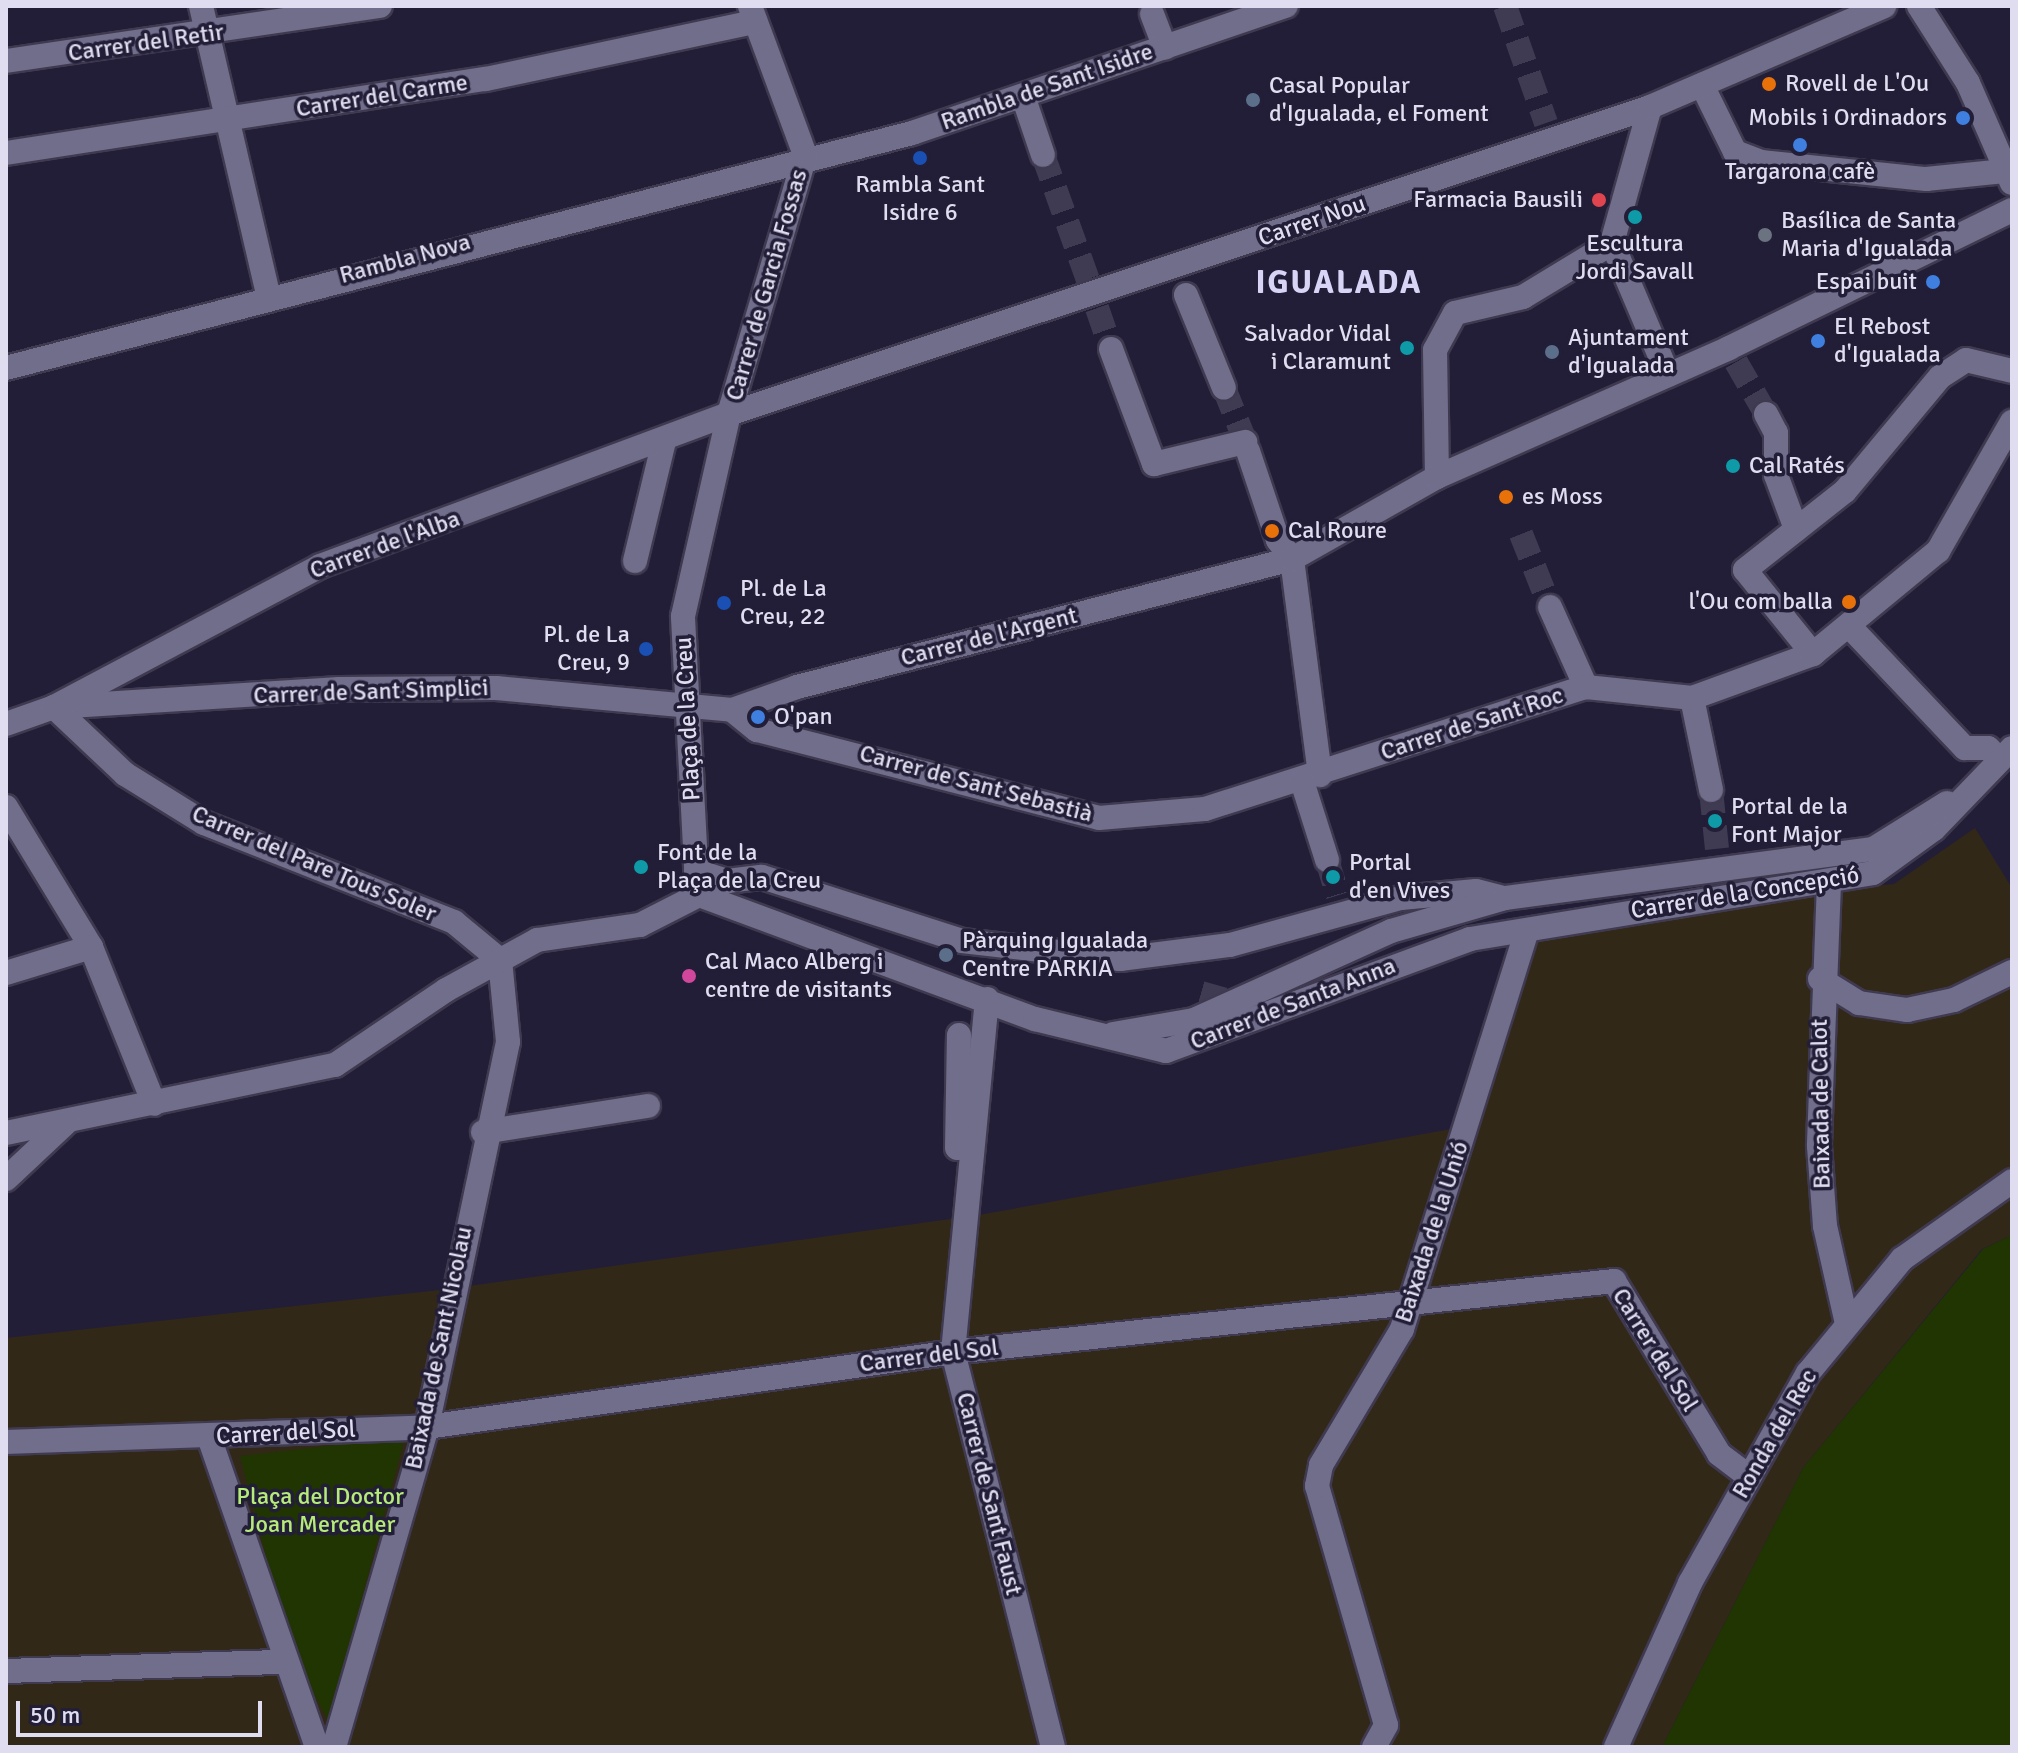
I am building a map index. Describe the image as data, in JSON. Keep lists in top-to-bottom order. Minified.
{"streets":{"street":["Carrer del Retir","Rambla de Sant Isidre","Carrer del Carme","Carrer Nou","Rambla Nova","Carrer de Garcia Fossas","Carrer de l'Alba","Carrer de l'Argent","Carrer de Sant Simplici","Plaça de la Creu","Carrer de Sant Roc","Carrer de Sant Sebastià","Carrer del Pare Tous Soler","Carrer de la Concepció","Carrer de Santa Anna","Baixada de Calot","Baixada de la Unió","Baixada de Sant Nicolau","Carrer del Sol","Ronda del Rec","Carrer de Sant Faust"]},"crossings":[["Rambla de Sant Isidre","Rambla Nova"],["Rambla de Sant Isidre","Carrer de Garcia Fossas"],["Carrer Nou","Carrer de Garcia Fossas"],["Carrer Nou","Carrer de l'Alba"],["Carrer Nou","Plaça de la Creu"],["Rambla Nova","Carrer de Garcia Fossas"],["Carrer de Garcia Fossas","Carrer de l'Alba"],["Carrer de Garcia Fossas","Plaça de la Creu"],["Carrer de l'Alba","Carrer de Sant Simplici"],["Carrer de l'Alba","Plaça de la Creu"],["Carrer de l'Alba","Carrer del Pare Tous Soler"],["Carrer de l'Argent","Carrer de Sant Simplici"],["Carrer de l'Argent","Plaça de la Creu"],["Carrer de l'Argent","Carrer de Sant Sebastià"],["Carrer de Sant Simplici","Plaça de la Creu"],["Carrer de Sant Simplici","Carrer del Pare Tous Soler"],["Plaça de la Creu","Carrer de Santa Anna"],["Carrer de Sant Roc","Carrer de Sant Sebastià"],["Carrer del Pare Tous Soler","Baixada de Sant Nicolau"],["Carrer de la Concepció","Carrer de Santa Anna"],["Carrer de la Concepció","Baixada de Calot"],["Carrer de la Concepció","Baixada de la Unió"],["Carrer de Santa Anna","Baixada de la Unió"],["Carrer de Santa Anna","Carrer de Sant Faust"],["Baixada de Calot","Ronda del Rec"],["Baixada de la Unió","Carrer del Sol"],["Baixada de Sant Nicolau","Carrer del Sol"],["Carrer del Sol","Ronda del Rec"],["Carrer del Sol","Carrer de Sant Faust"]],"districts":["IGUALADA"],"parks":["Plaça del Doctor Joan Mercader"],"places":["Rovell de L'Ou","Casal Popular d'Igualada, el Foment","Mobils i Ordinadors","Targarona cafè","Rambla Sant Isidre 6","Farmacia Bausili","Escultura Jordi Savall","Basílica de Santa Maria d'Igualada","Espai buit","El Rebost d'Igualada","Salvador Vidal i Claramunt","Ajuntament d'Igualada","Cal Ratés","es Moss","Cal Roure","l'Ou com balla","Pl. de La Creu, 22","Pl. de La Creu, 9","O'pan","Portal de la Font Major","Font de la Plaça de la Creu","Portal d'en Vives","Pàrquing Igualada Centre PARKIA","Cal Maco Alberg i centre de visitants"],"scale_bar":"50 m"}
